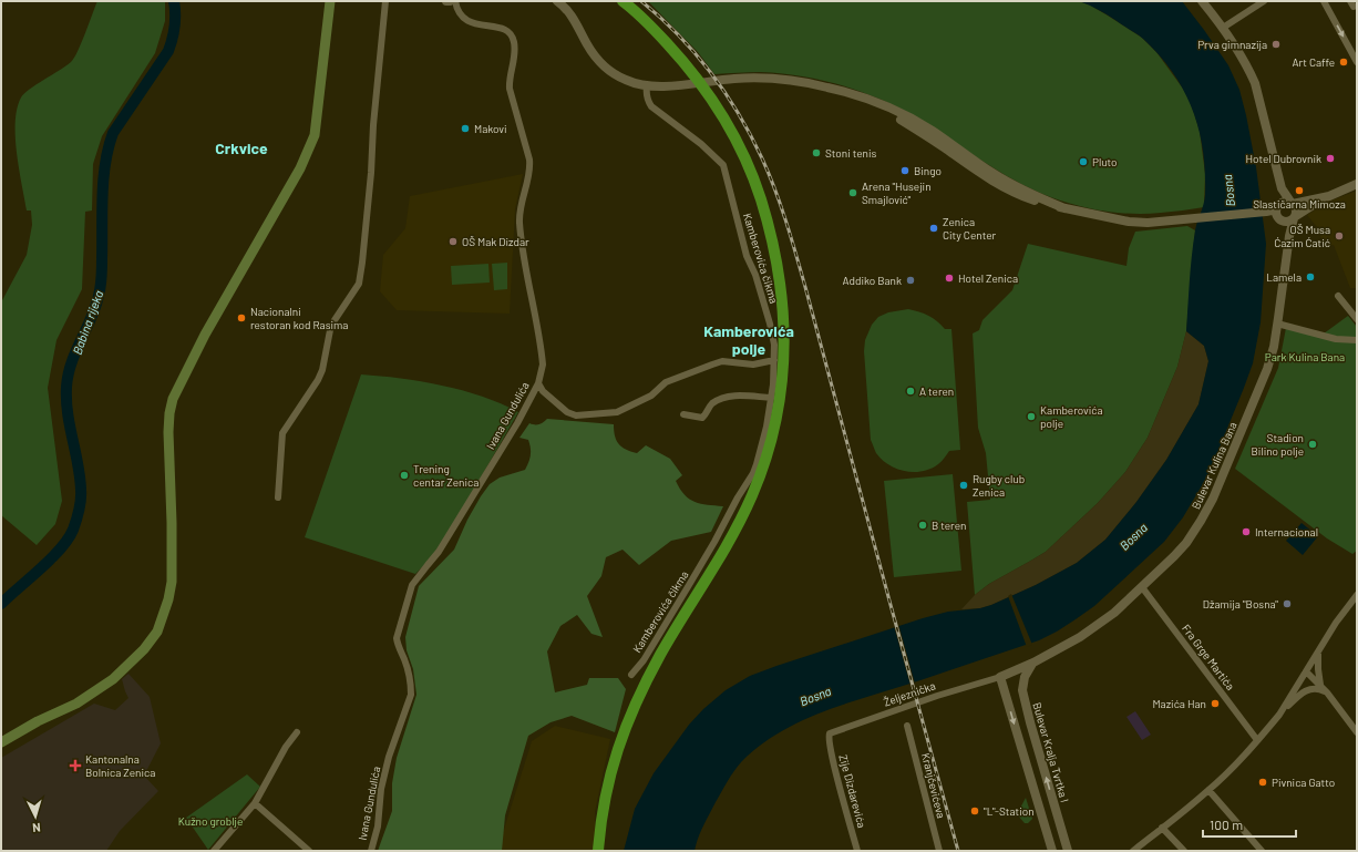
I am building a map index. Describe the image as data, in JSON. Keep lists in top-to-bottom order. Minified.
{"streets":{"street":["Kamberovića čikma","Ivana Gundulića","Bulevar Kulina Bana","Fra Grge Martića","Željeznička","Bulevar Kralja Tvrtka I","Kranjčevićeva","Zije Dizdarevića"]},"crossings":[["Bulevar Kulina Bana","Fra Grge Martića"],["Bulevar Kulina Bana","Željeznička"],["Željeznička","Zije Dizdarevića"]],"districts":["Crkvice","Kamberovića polje"],"water":["Bosna","Babina rijeka"],"parks":["Park Kulina Bana","Kužno groblje"],"places":{"other":["Prva gimnazija","Art Caffe","Makovi","Stoni tenis","Hotel Dubrovnik","Pluto","Bingo","Slastičarna Mimoza","Arena \"Husejin Smajlović\"","Zenica City Center","OŠ Musa Ćazim Ćatić","OŠ Mak Dizdar","Lamela","Hotel Zenica","Addiko Bank","Nacionalni restoran kod Rasima","A teren","Kamberovića polje","Stadion Bilino polje","Trening centar Zenica","Rugby club Zenica","B teren","Internacional","Džamija \"Bosna\"","Mazića Han","Pivnica Gatto","\"L\"-Station"],"health":["Kantonalna Bolnica Zenica"]},"scale_bar":"100 m","north":"bottom"}
